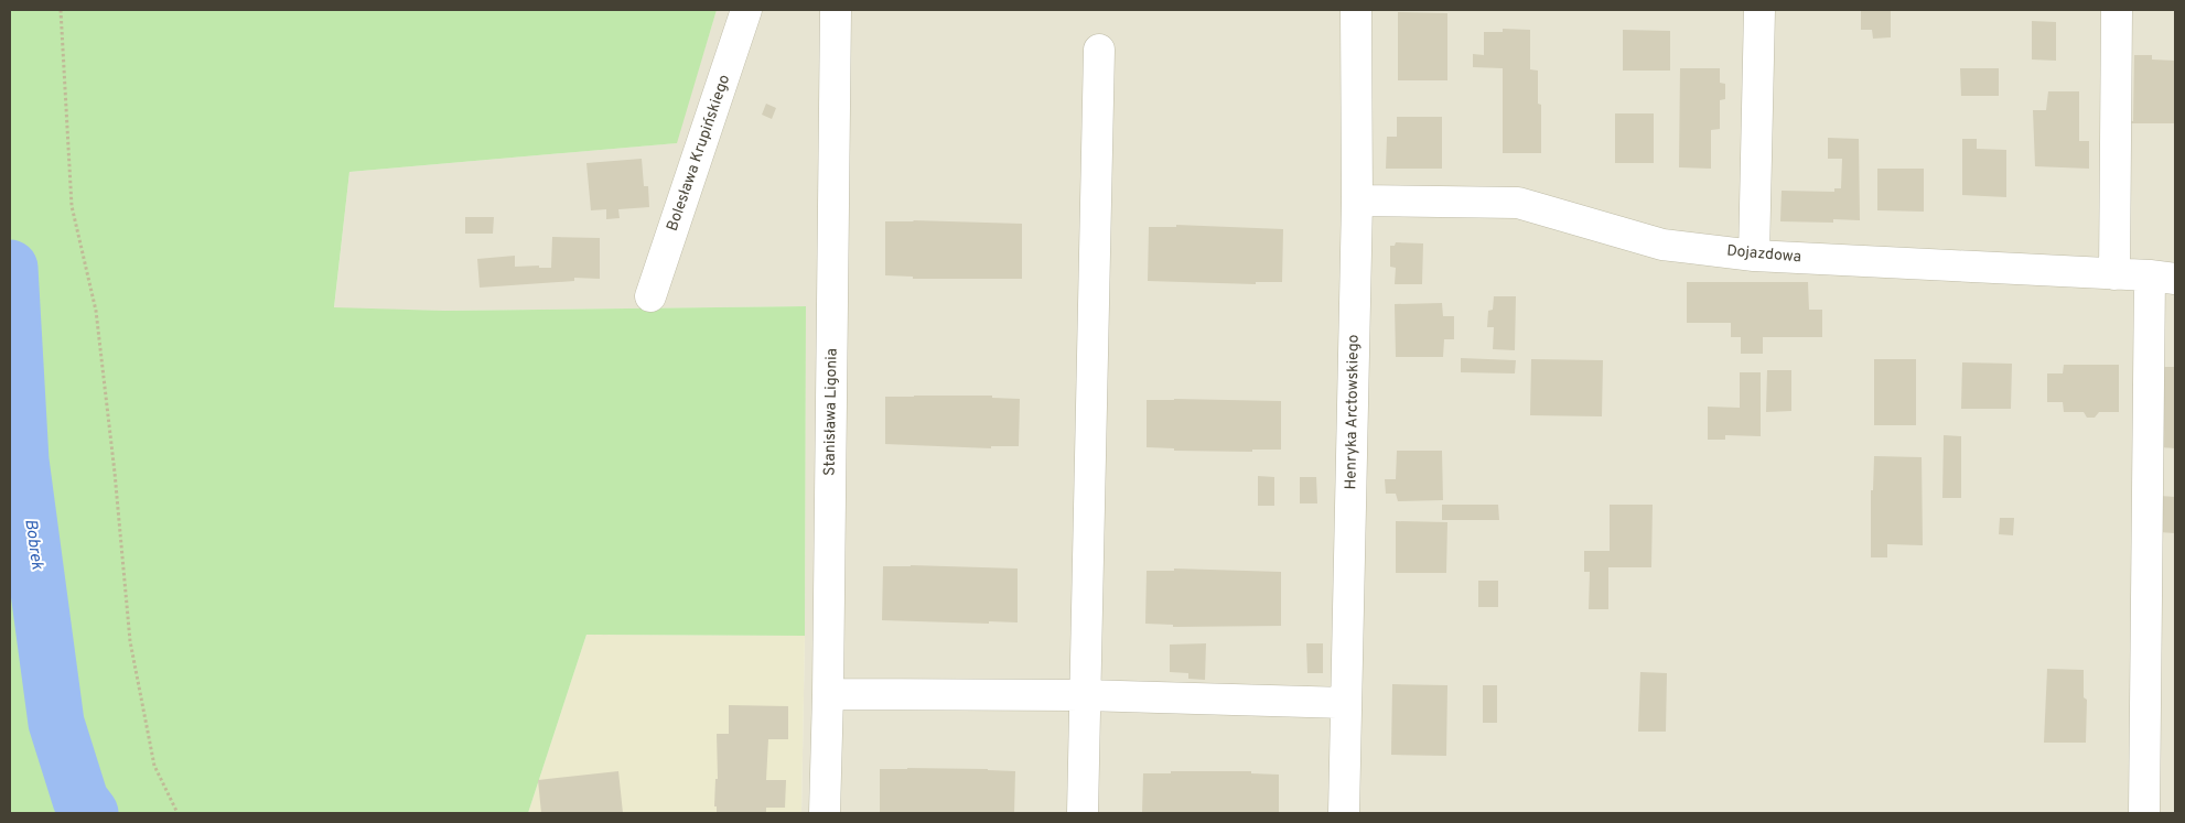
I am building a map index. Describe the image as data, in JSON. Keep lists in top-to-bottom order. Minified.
{"streets":{"street":["Bolesława Krupińskiego","Dojazdowa","Stanisława Ligonia","Henryka Arctowskiego"]},"crossings":[["Dojazdowa","Henryka Arctowskiego"]],"water":["Bobrek"]}
